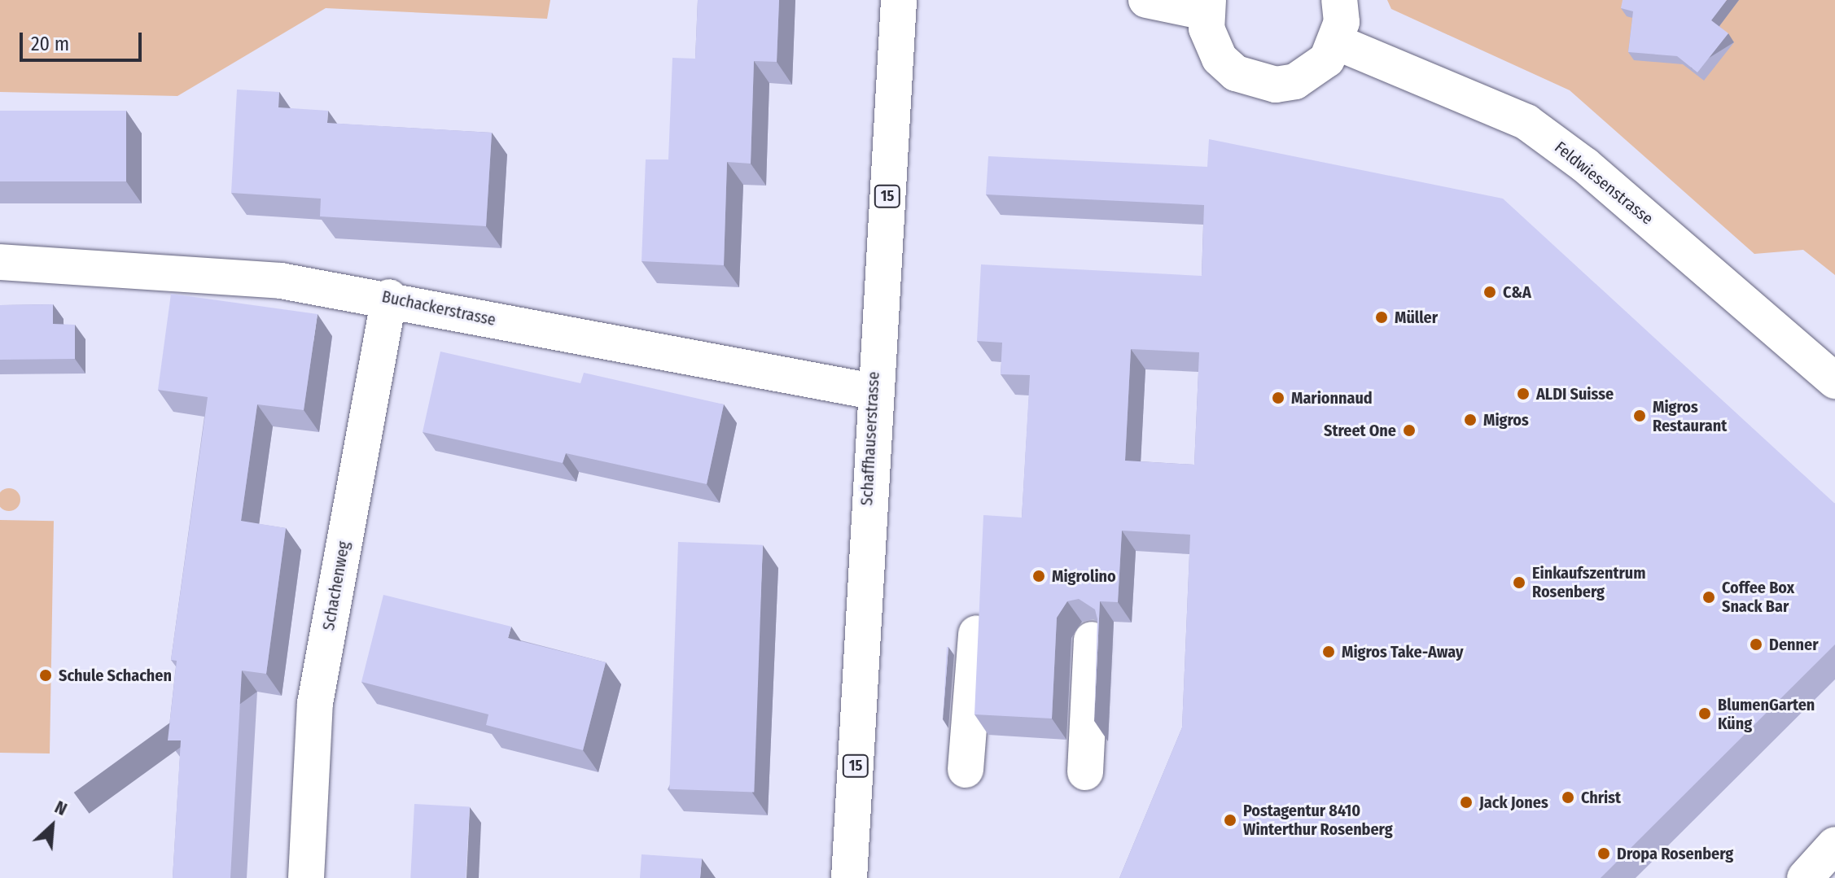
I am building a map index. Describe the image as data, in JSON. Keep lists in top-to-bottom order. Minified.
{"streets":{"street":["Feldwiesenstrasse","15","Buchackerstrasse","Schaffhauserstrasse","Schachenweg"]},"crossings":[["Buchackerstrasse","Schaffhauserstrasse"],["Buchackerstrasse","Schachenweg"]],"places":["C&A","Müller","ALDI Suisse","Marionnaud","Migros Restaurant","Migros","Street One","Migrolino","Einkaufszentrum Rosenberg","Coffee Box Snack Bar","Denner","Migros Take-Away","Schule Schachen","BlumenGarten Küng","Christ","Jack Jones","Postagentur 8410 Winterthur Rosenberg","Dropa Rosenberg"],"scale_bar":"20 m","north":"top right"}
